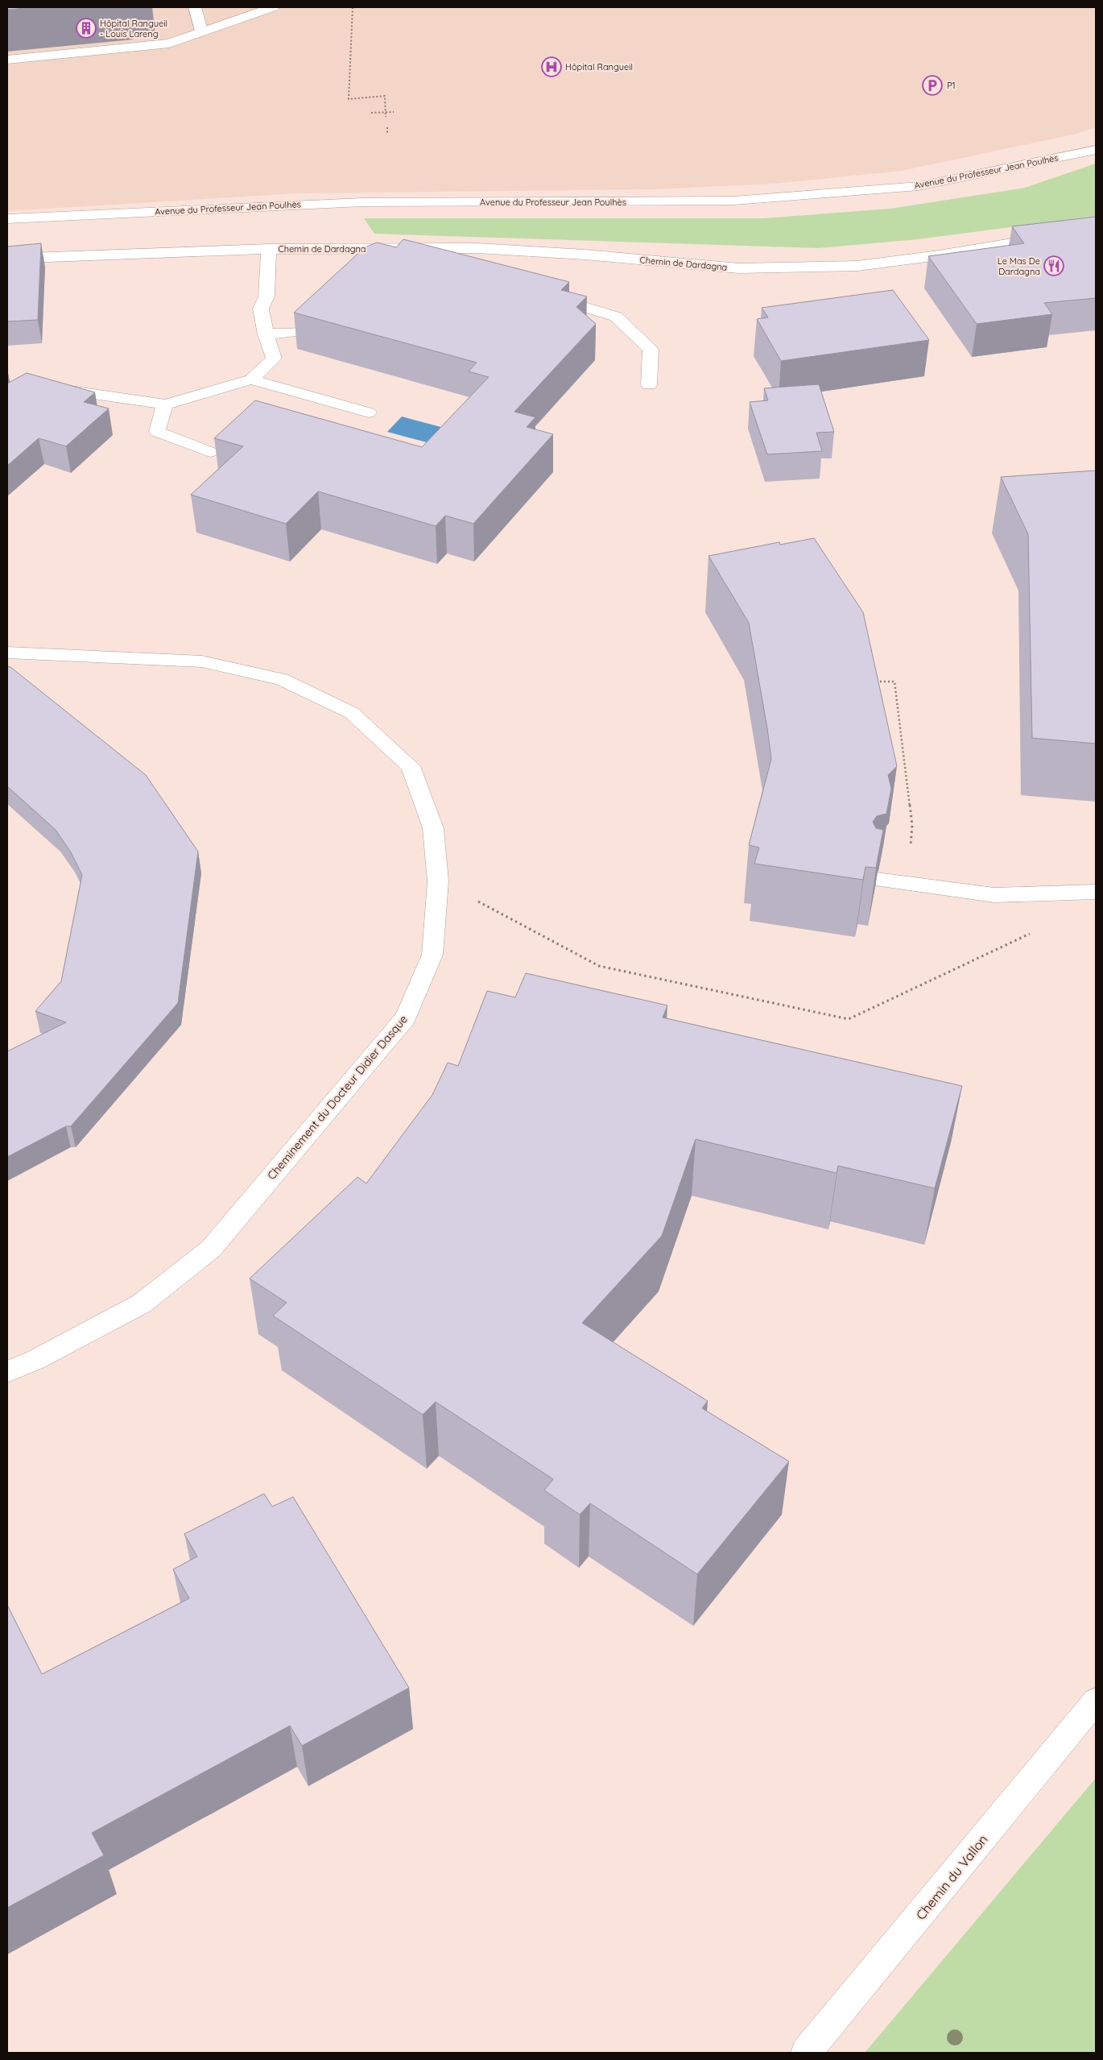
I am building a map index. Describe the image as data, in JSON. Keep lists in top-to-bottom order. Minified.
{"streets":{"street":["Avenue du Professeur Jean Poulhès","Chemin de Dardagna","Cheminement du Docteur Didier Dasque","Chemin du Vallon"]},"places":{"building":["Hôpital Rangueil - Louis Lareng"],"hospital":["Hôpital Rangueil"],"parking":["P1"],"restaurant":["Le Mas De Dardagna"]}}
